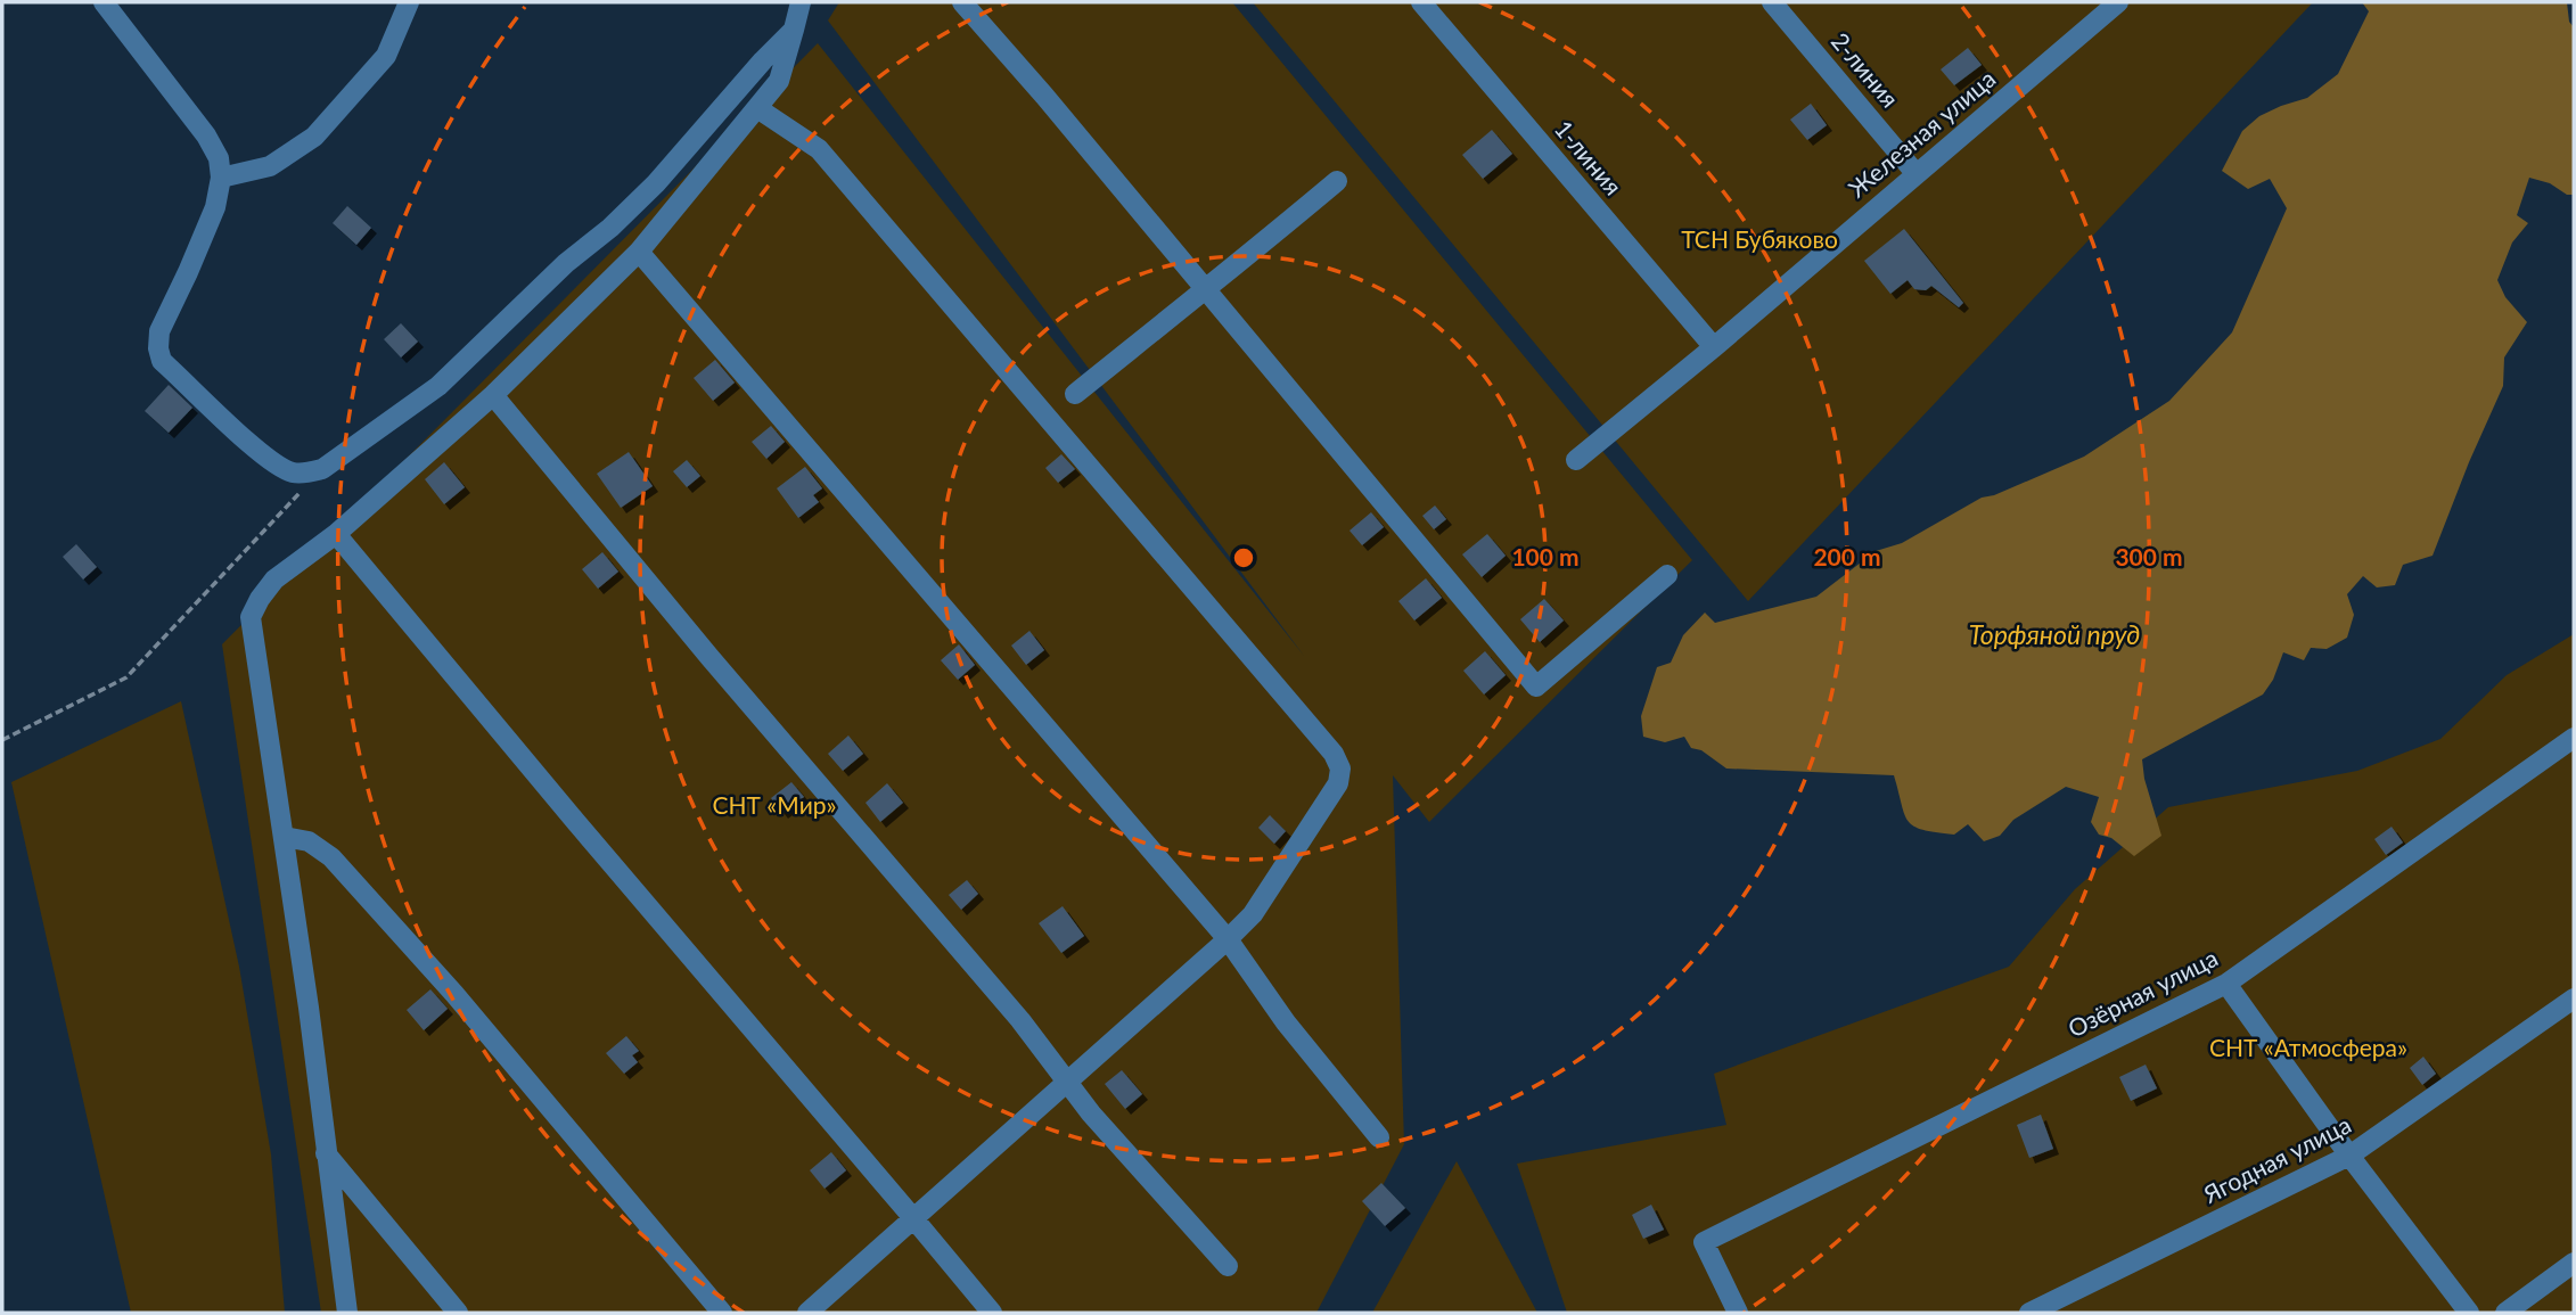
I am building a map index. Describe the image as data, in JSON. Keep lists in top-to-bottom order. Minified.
{"streets":{"street":["2-линия","Железная улица","1-линия","Озёрная улица","Ягодная улица"]},"crossings":[["2-линия","Железная улица"],["Железная улица","1-линия"]],"water":["Торфяной пруд"],"parks":["ТСН Бубяково","СНТ «Мир»","СНТ «Атмосфера»"],"rings":["100 m","200 m","300 m"]}
